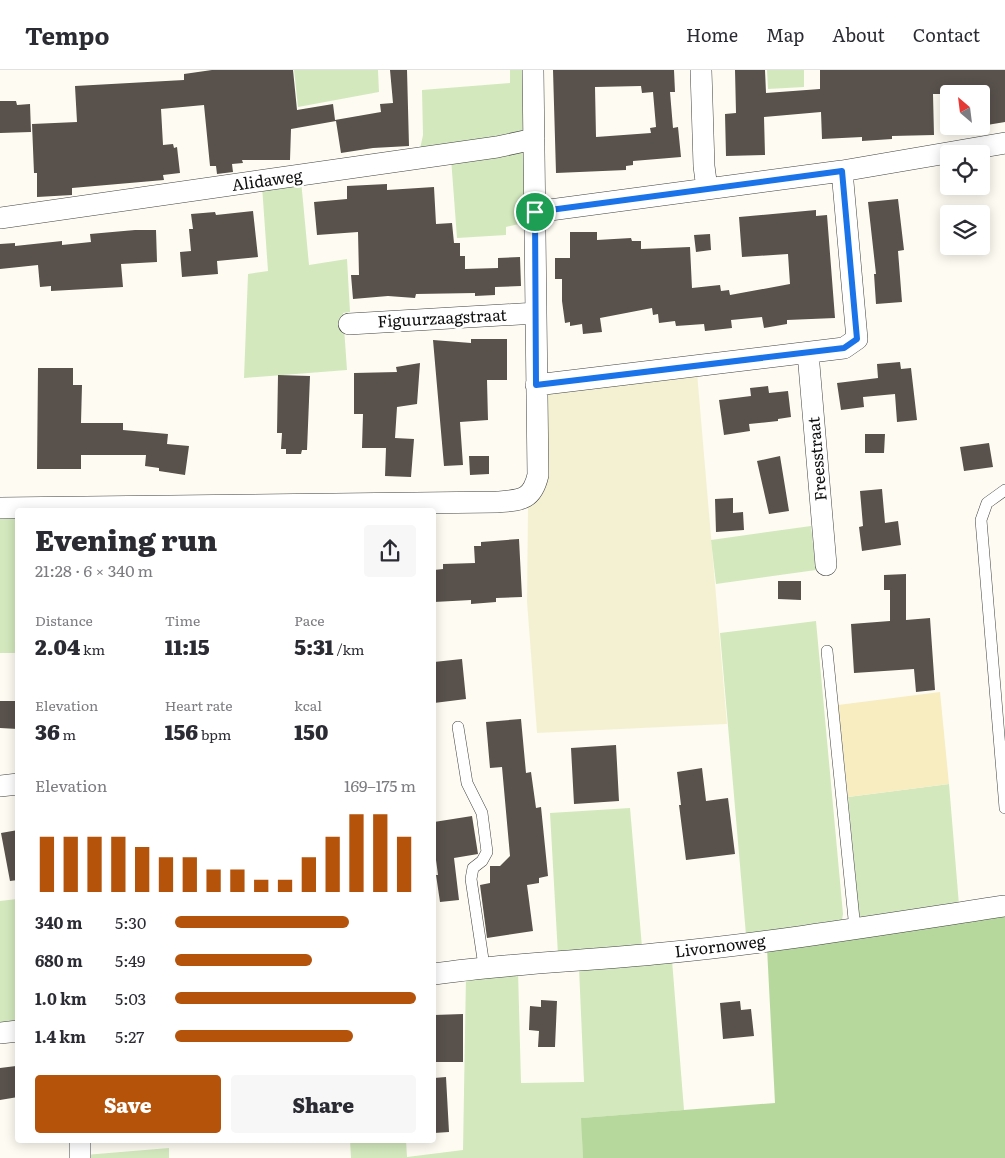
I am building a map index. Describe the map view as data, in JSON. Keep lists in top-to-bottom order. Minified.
{"streets":{"street":["Alidaweg","Figuurzaagstraat","Freesstraat","Livornoweg"]},"north":"top left","page":{"header":"Tempo","nav":["Home","Map","About","Contact"],"heading":["Evening run","21:28 · 6 × 340 m"],"stats":[["Distance","2.04 km"],["Time","11:15"],["Pace","5:31 /km"],["Elevation","36 m"],["Heart rate","156 bpm"],["kcal","150"]],"chart":["Elevation","169–175 m"],"list":[{"name":"340 m","note":"5:30"},{"name":"680 m","note":"5:49"},{"name":"1.0 km","note":"5:03"},{"name":"1.4 km","note":"5:27"}],"buttons":["Save","Share"]}}
